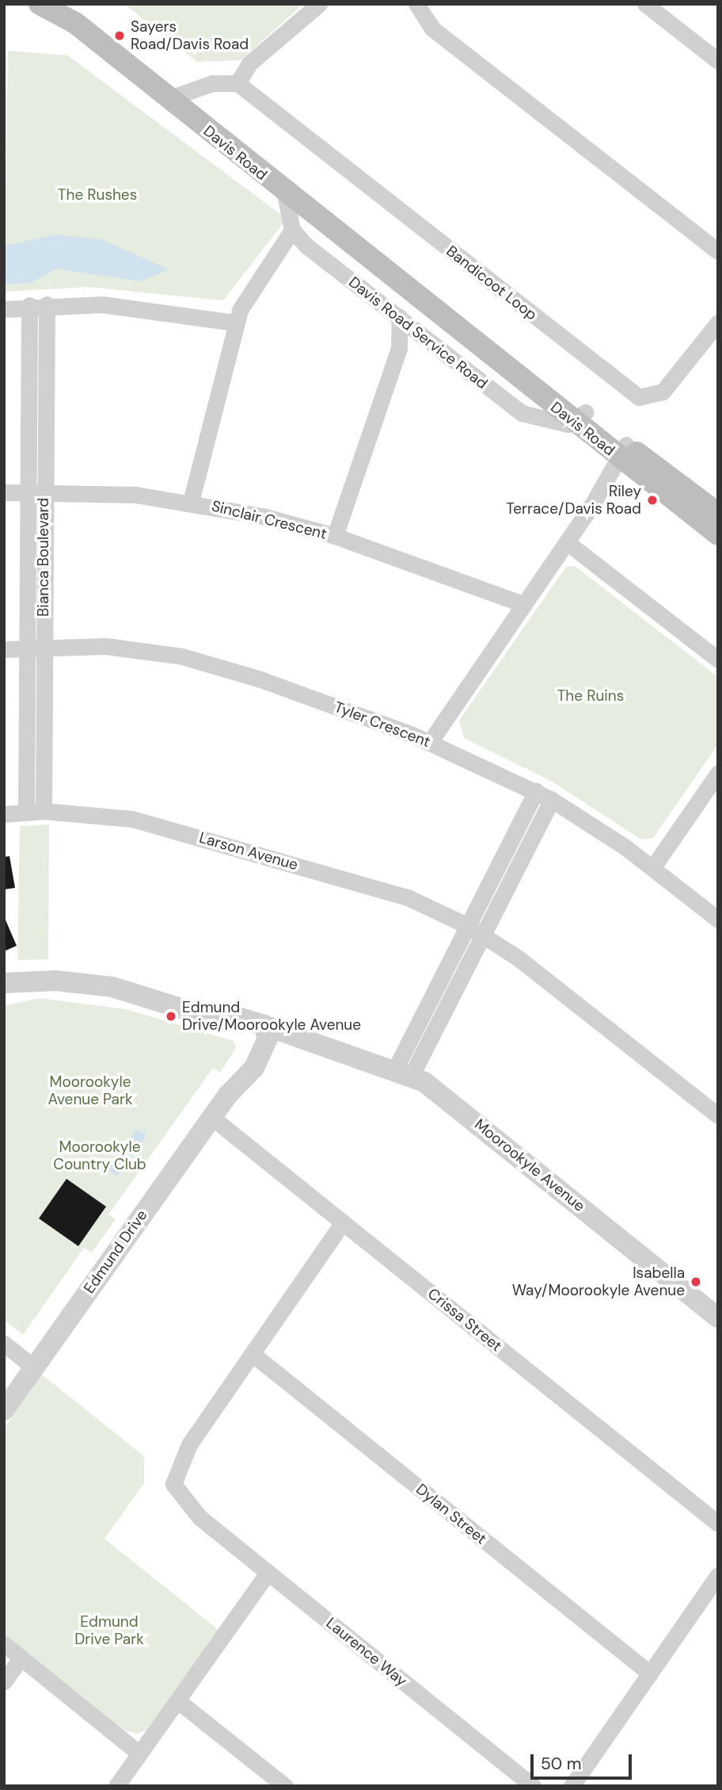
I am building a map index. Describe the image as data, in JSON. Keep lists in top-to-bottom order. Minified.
{"streets":{"main road":["Davis Road"],"street":["Bandicoot Loop","Davis Road Service Road","Sinclair Crescent","Bianca Boulevard","Tyler Crescent","Larson Avenue","Moorookyle Avenue","Edmund Drive","Crissa Street","Dylan Street","Laurence Way"]},"crossings":[["Davis Road","Davis Road Service Road"],["Sinclair Crescent","Bianca Boulevard"],["Bianca Boulevard","Tyler Crescent"],["Bianca Boulevard","Larson Avenue"],["Moorookyle Avenue","Edmund Drive"],["Edmund Drive","Crissa Street"],["Crissa Street","Laurence Way"],["Dylan Street","Laurence Way"]],"parks":["The Rushes","The Ruins","Moorookyle Avenue Park","Moorookyle Country Club","Edmund Drive Park"],"places":["Sayers Road/Davis Road","Riley Terrace/Davis Road","Edmund Drive/Moorookyle Avenue","Isabella Way/Moorookyle Avenue"],"scale_bar":"50 m"}
